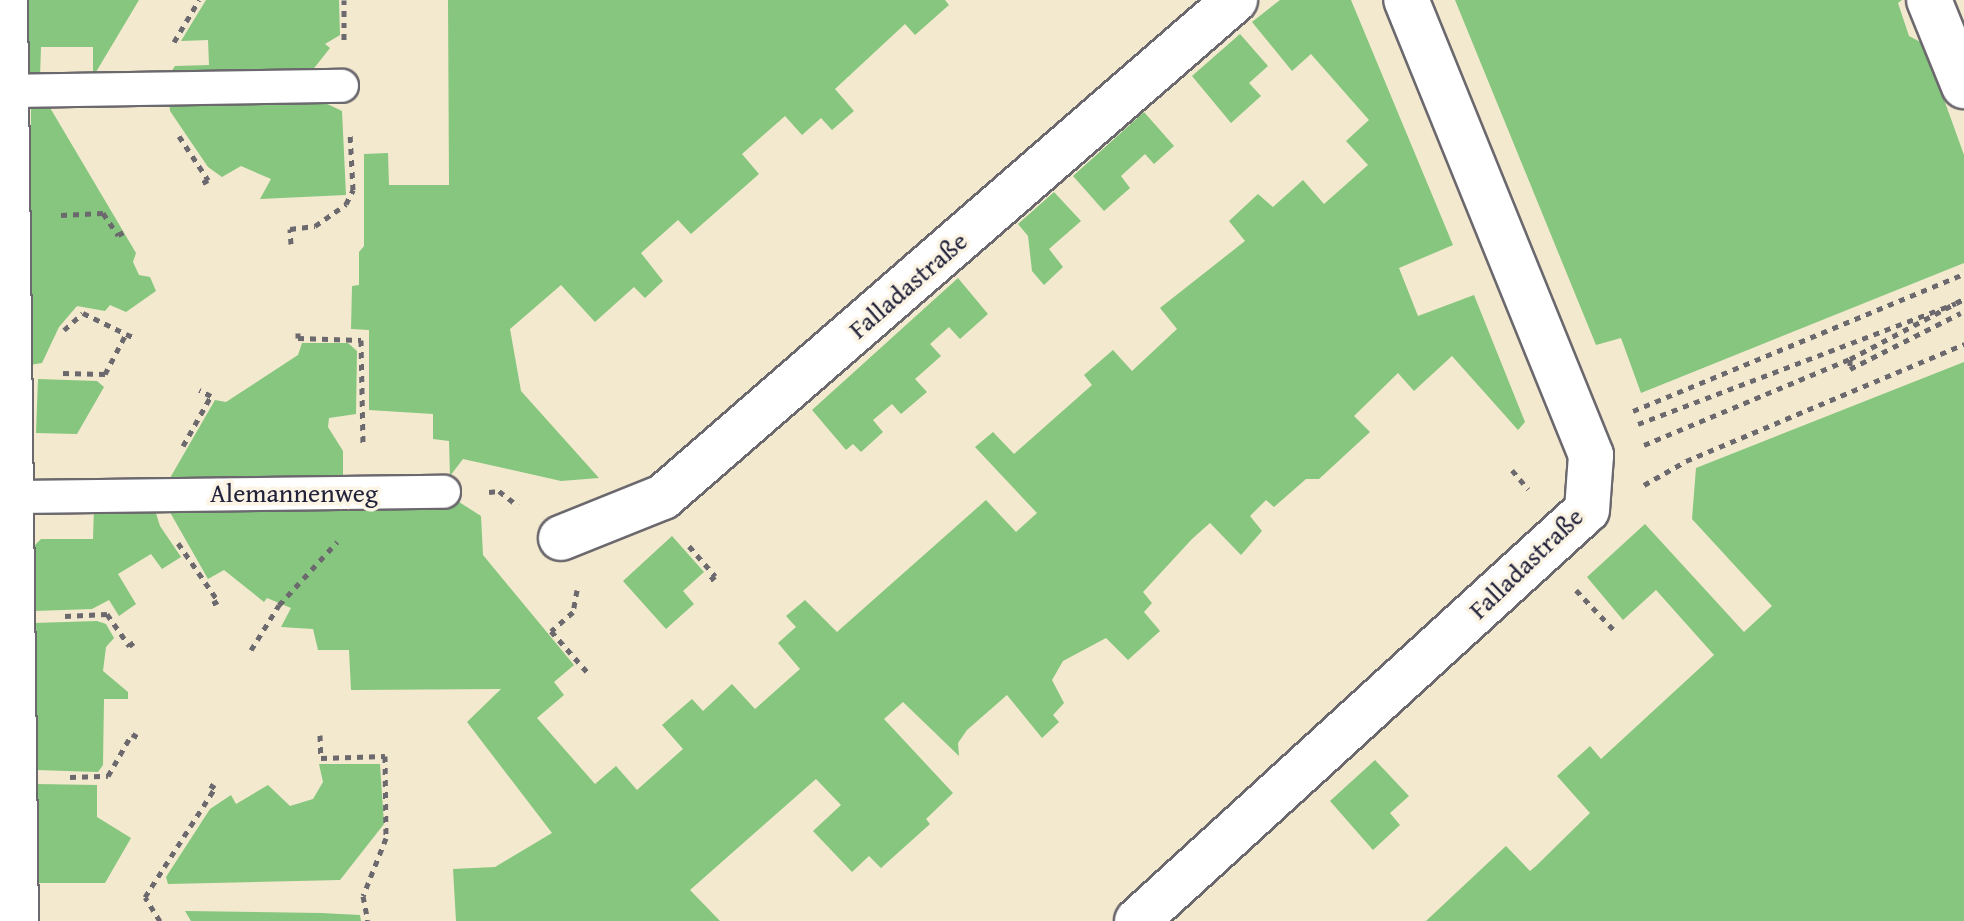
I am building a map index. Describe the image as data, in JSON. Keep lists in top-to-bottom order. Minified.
{"streets":{"street":["Falladastraße"],"lane":["Alemannenweg"]}}
